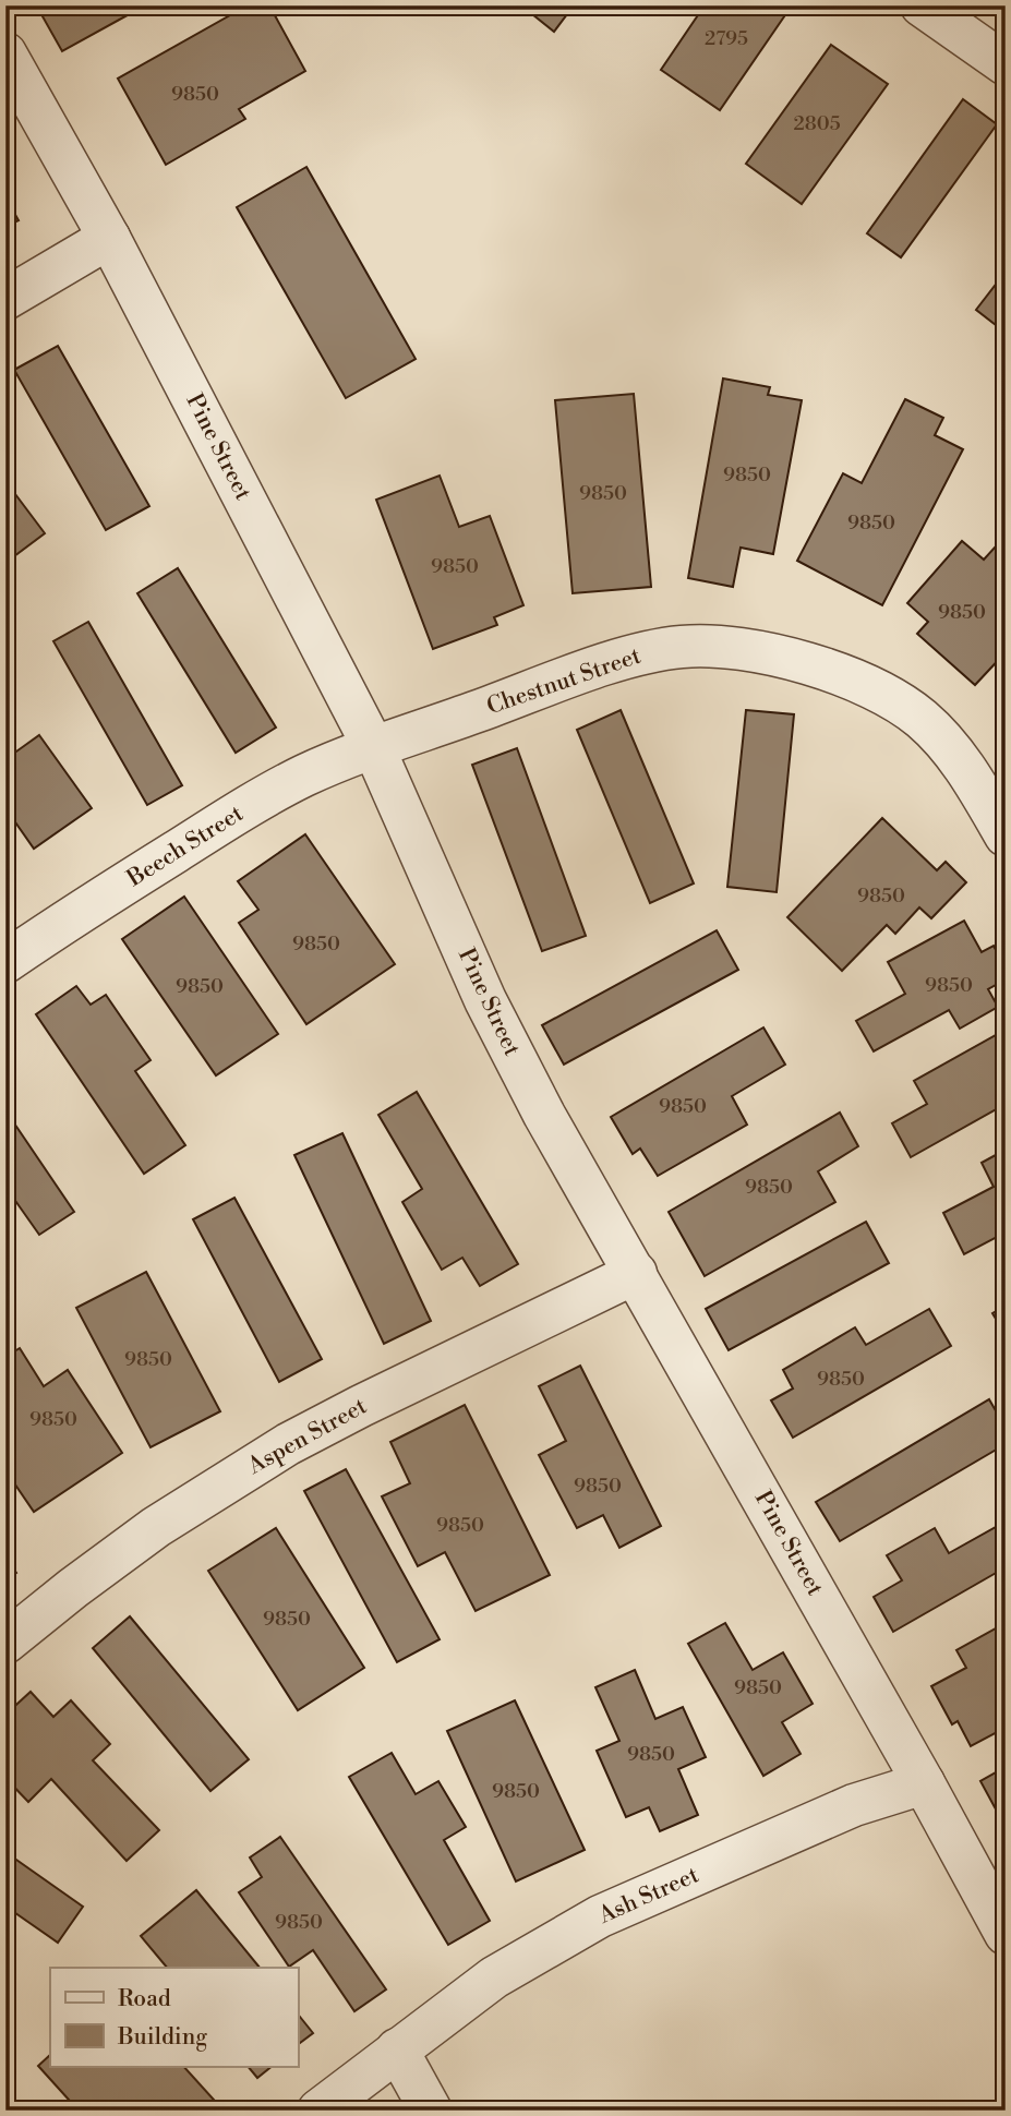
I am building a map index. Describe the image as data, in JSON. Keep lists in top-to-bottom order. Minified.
{"streets":{"street":["Pine Street","Chestnut Street","Beech Street","Aspen Street","Ash Street"]},"crossings":[["Pine Street","Chestnut Street"],["Pine Street","Beech Street"],["Pine Street","Aspen Street"],["Pine Street","Ash Street"],["Chestnut Street","Beech Street"]],"house_numbers":["2795","9850","2805","9850","9850","9850","9850","9850","9850","9850","9850","9850","9850","9850","9850","9850","9850","9850","9850","9850","9850","9850","9850","9850"],"legend":["Road","Building"]}
